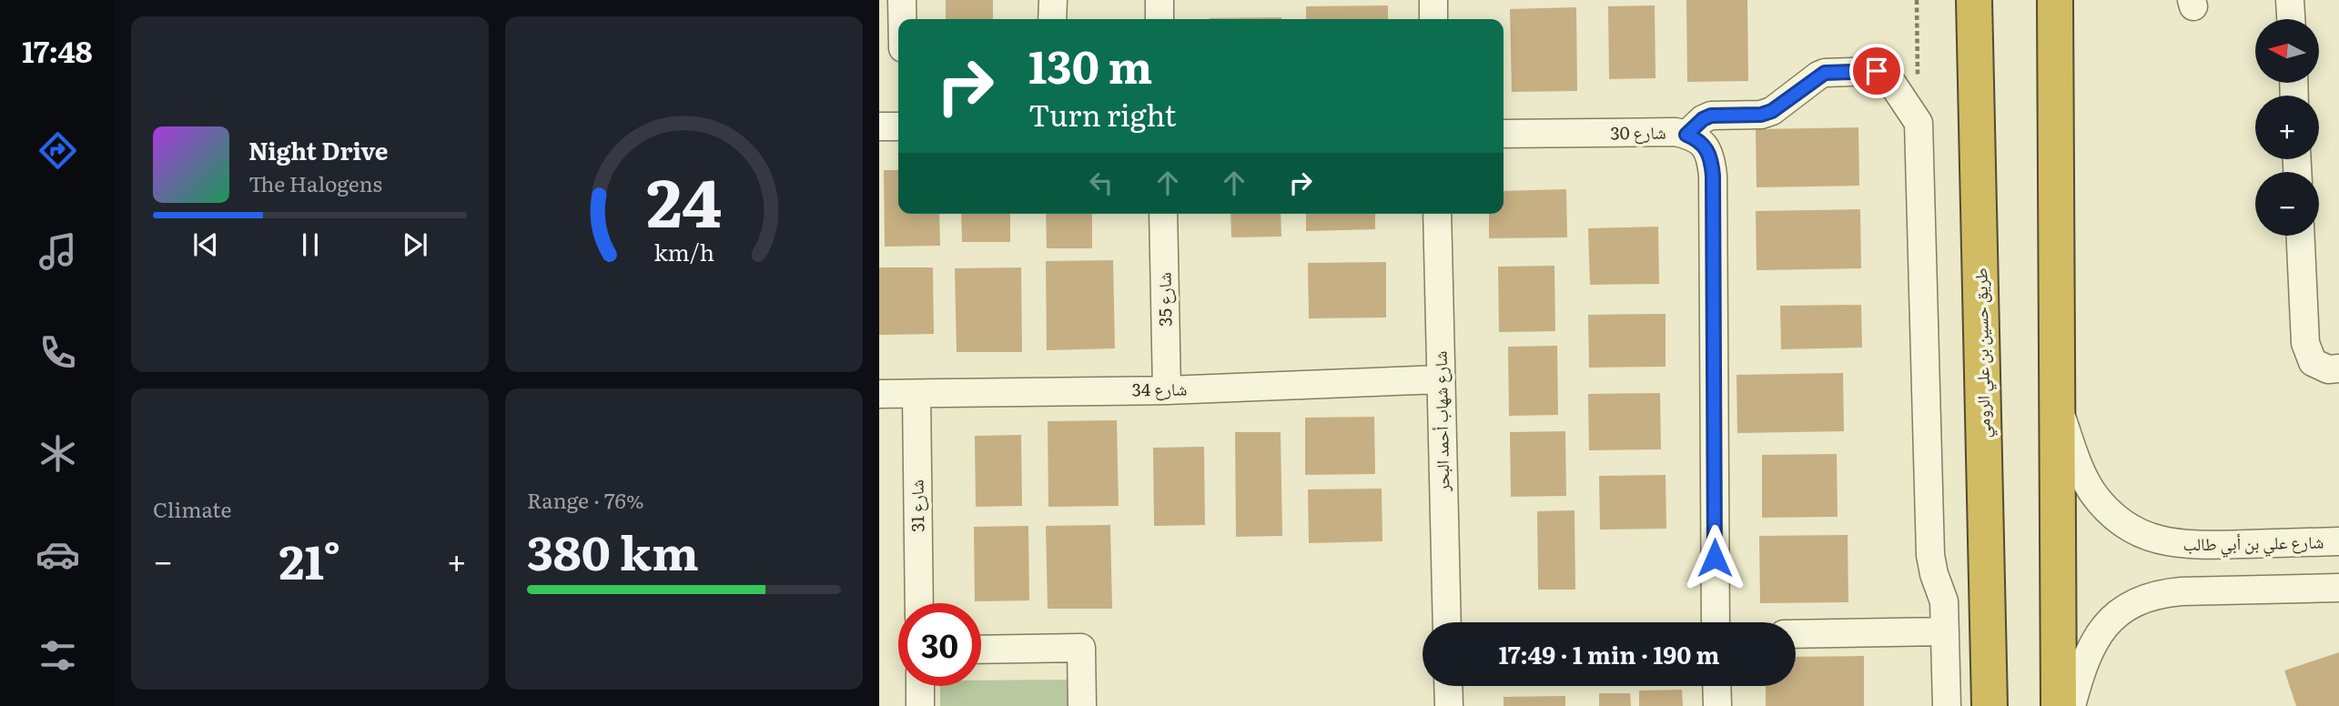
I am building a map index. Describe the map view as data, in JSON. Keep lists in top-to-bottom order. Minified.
{"streets":{"highway":["طريق حسين بن علي الرومي"],"street":["شارع 30","شارع 35","شارع 34","شارع شهاب أحمد البحر","شارع 31","شارع علي بن أبي طالب"]},"crossings":[["شارع 35","شارع 34"],["شارع 34","شارع شهاب أحمد البحر"],["شارع 34","شارع 31"]],"north":"left","page":{"tabs":"17:48","map_buttons":["+","−"],"turn":["130 m","Turn right"],"song":["Night Drive","The Halogens"],"tile":["Climate",["Range · 76%","380 km"]],"heat":["−","21°","+"],"limit":"30","trip":"17:49 · 1 min · 190 m","gauge":["24","km/h"]}}
